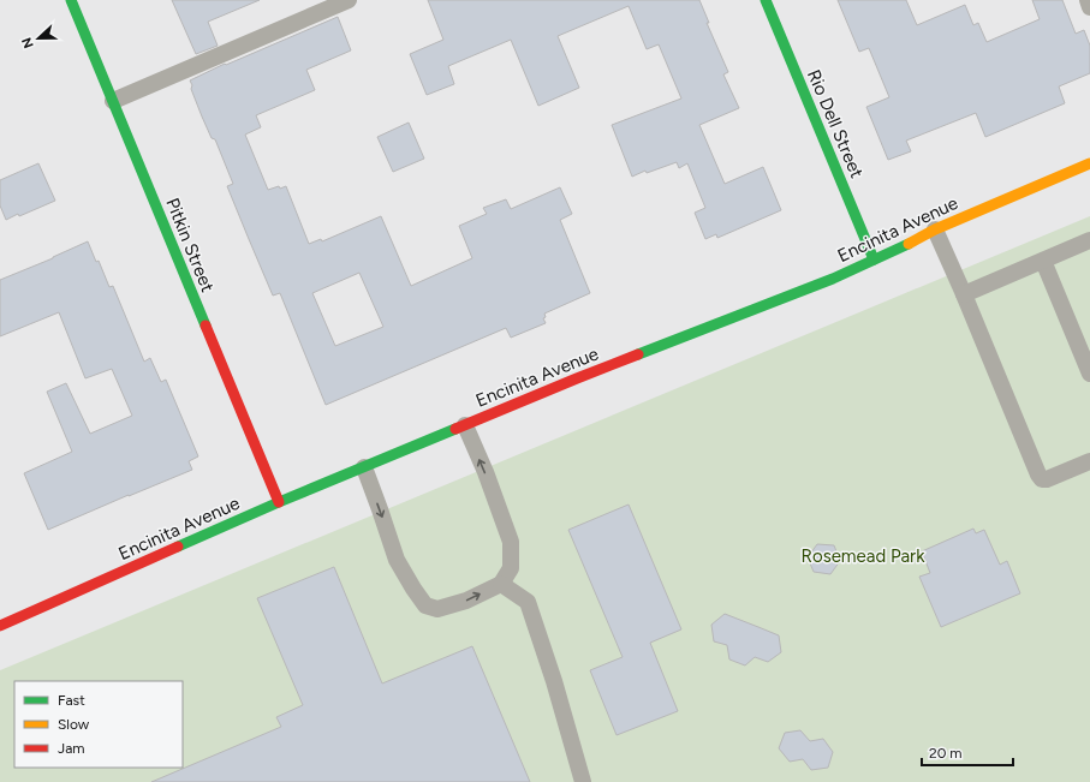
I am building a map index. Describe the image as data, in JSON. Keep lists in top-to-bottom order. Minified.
{"streets":{"street":["Rio Dell Street","Encinita Avenue","Pitkin Street"]},"crossings":[["Rio Dell Street","Encinita Avenue"],["Encinita Avenue","Pitkin Street"]],"parks":["Rosemead Park"],"legend":["Fast","Slow","Jam"],"scale_bar":"20 m","north":"left"}
